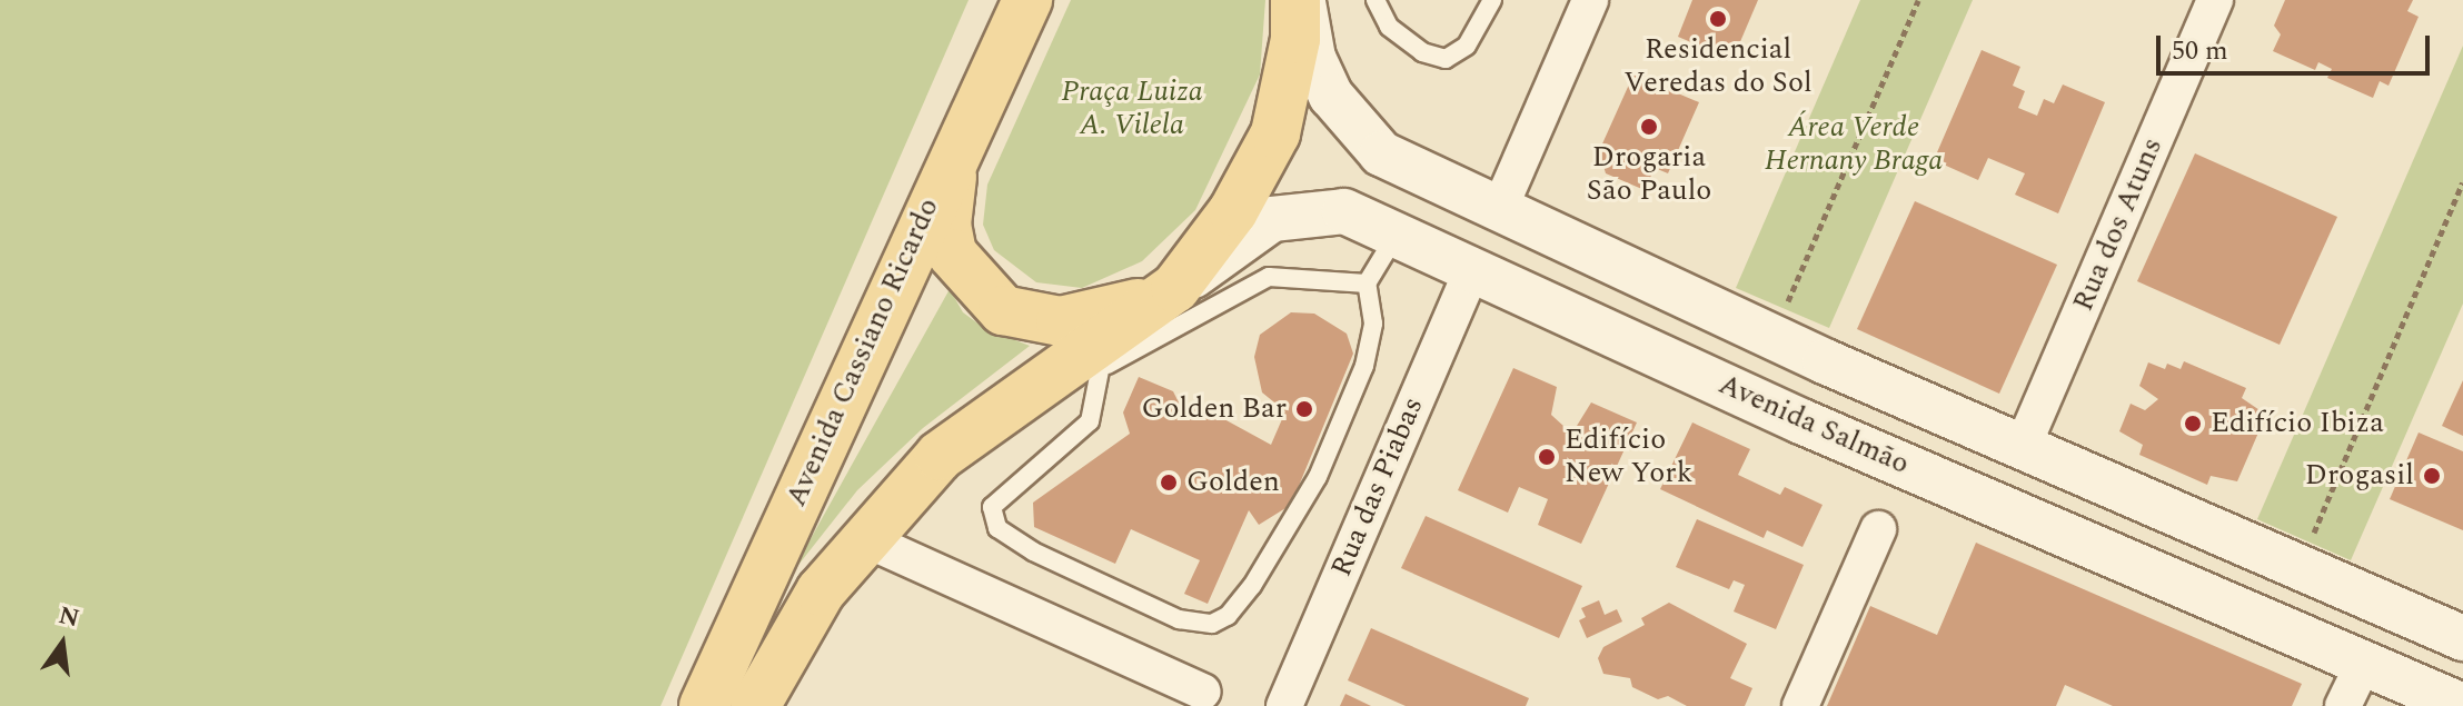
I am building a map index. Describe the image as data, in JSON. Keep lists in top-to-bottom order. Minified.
{"streets":{"main road":["Avenida Cassiano Ricardo"],"street":["Rua dos Atuns","Avenida Salmão","Rua das Piabas"]},"crossings":[["Avenida Salmão","Rua das Piabas"]],"parks":["Praça Luiza A. Vilela","Área Verde Hernany Braga"],"places":["Residencial Veredas do Sol","Drogaria São Paulo","Golden Bar","Edifício Ibiza","Edifício New York","Drogasil","Golden"],"scale_bar":"50 m","north":"top"}
